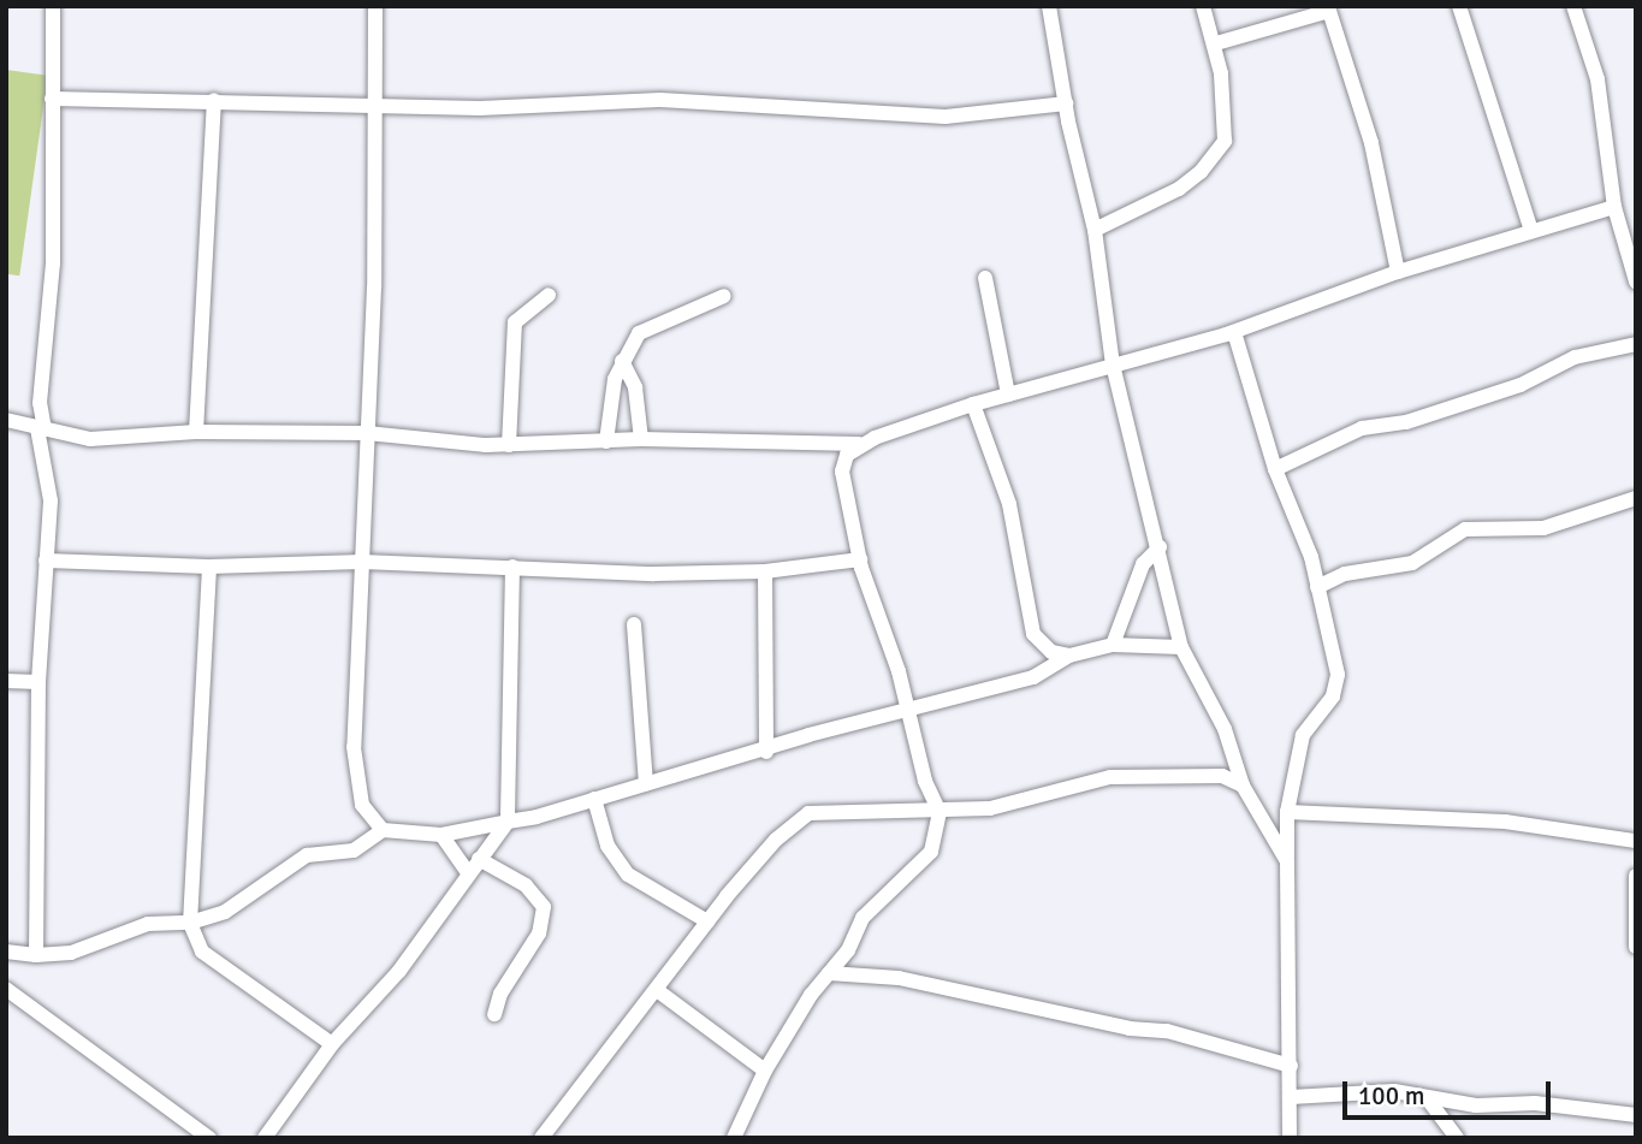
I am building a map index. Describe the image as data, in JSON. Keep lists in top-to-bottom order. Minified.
{"scale_bar":"100 m"}
